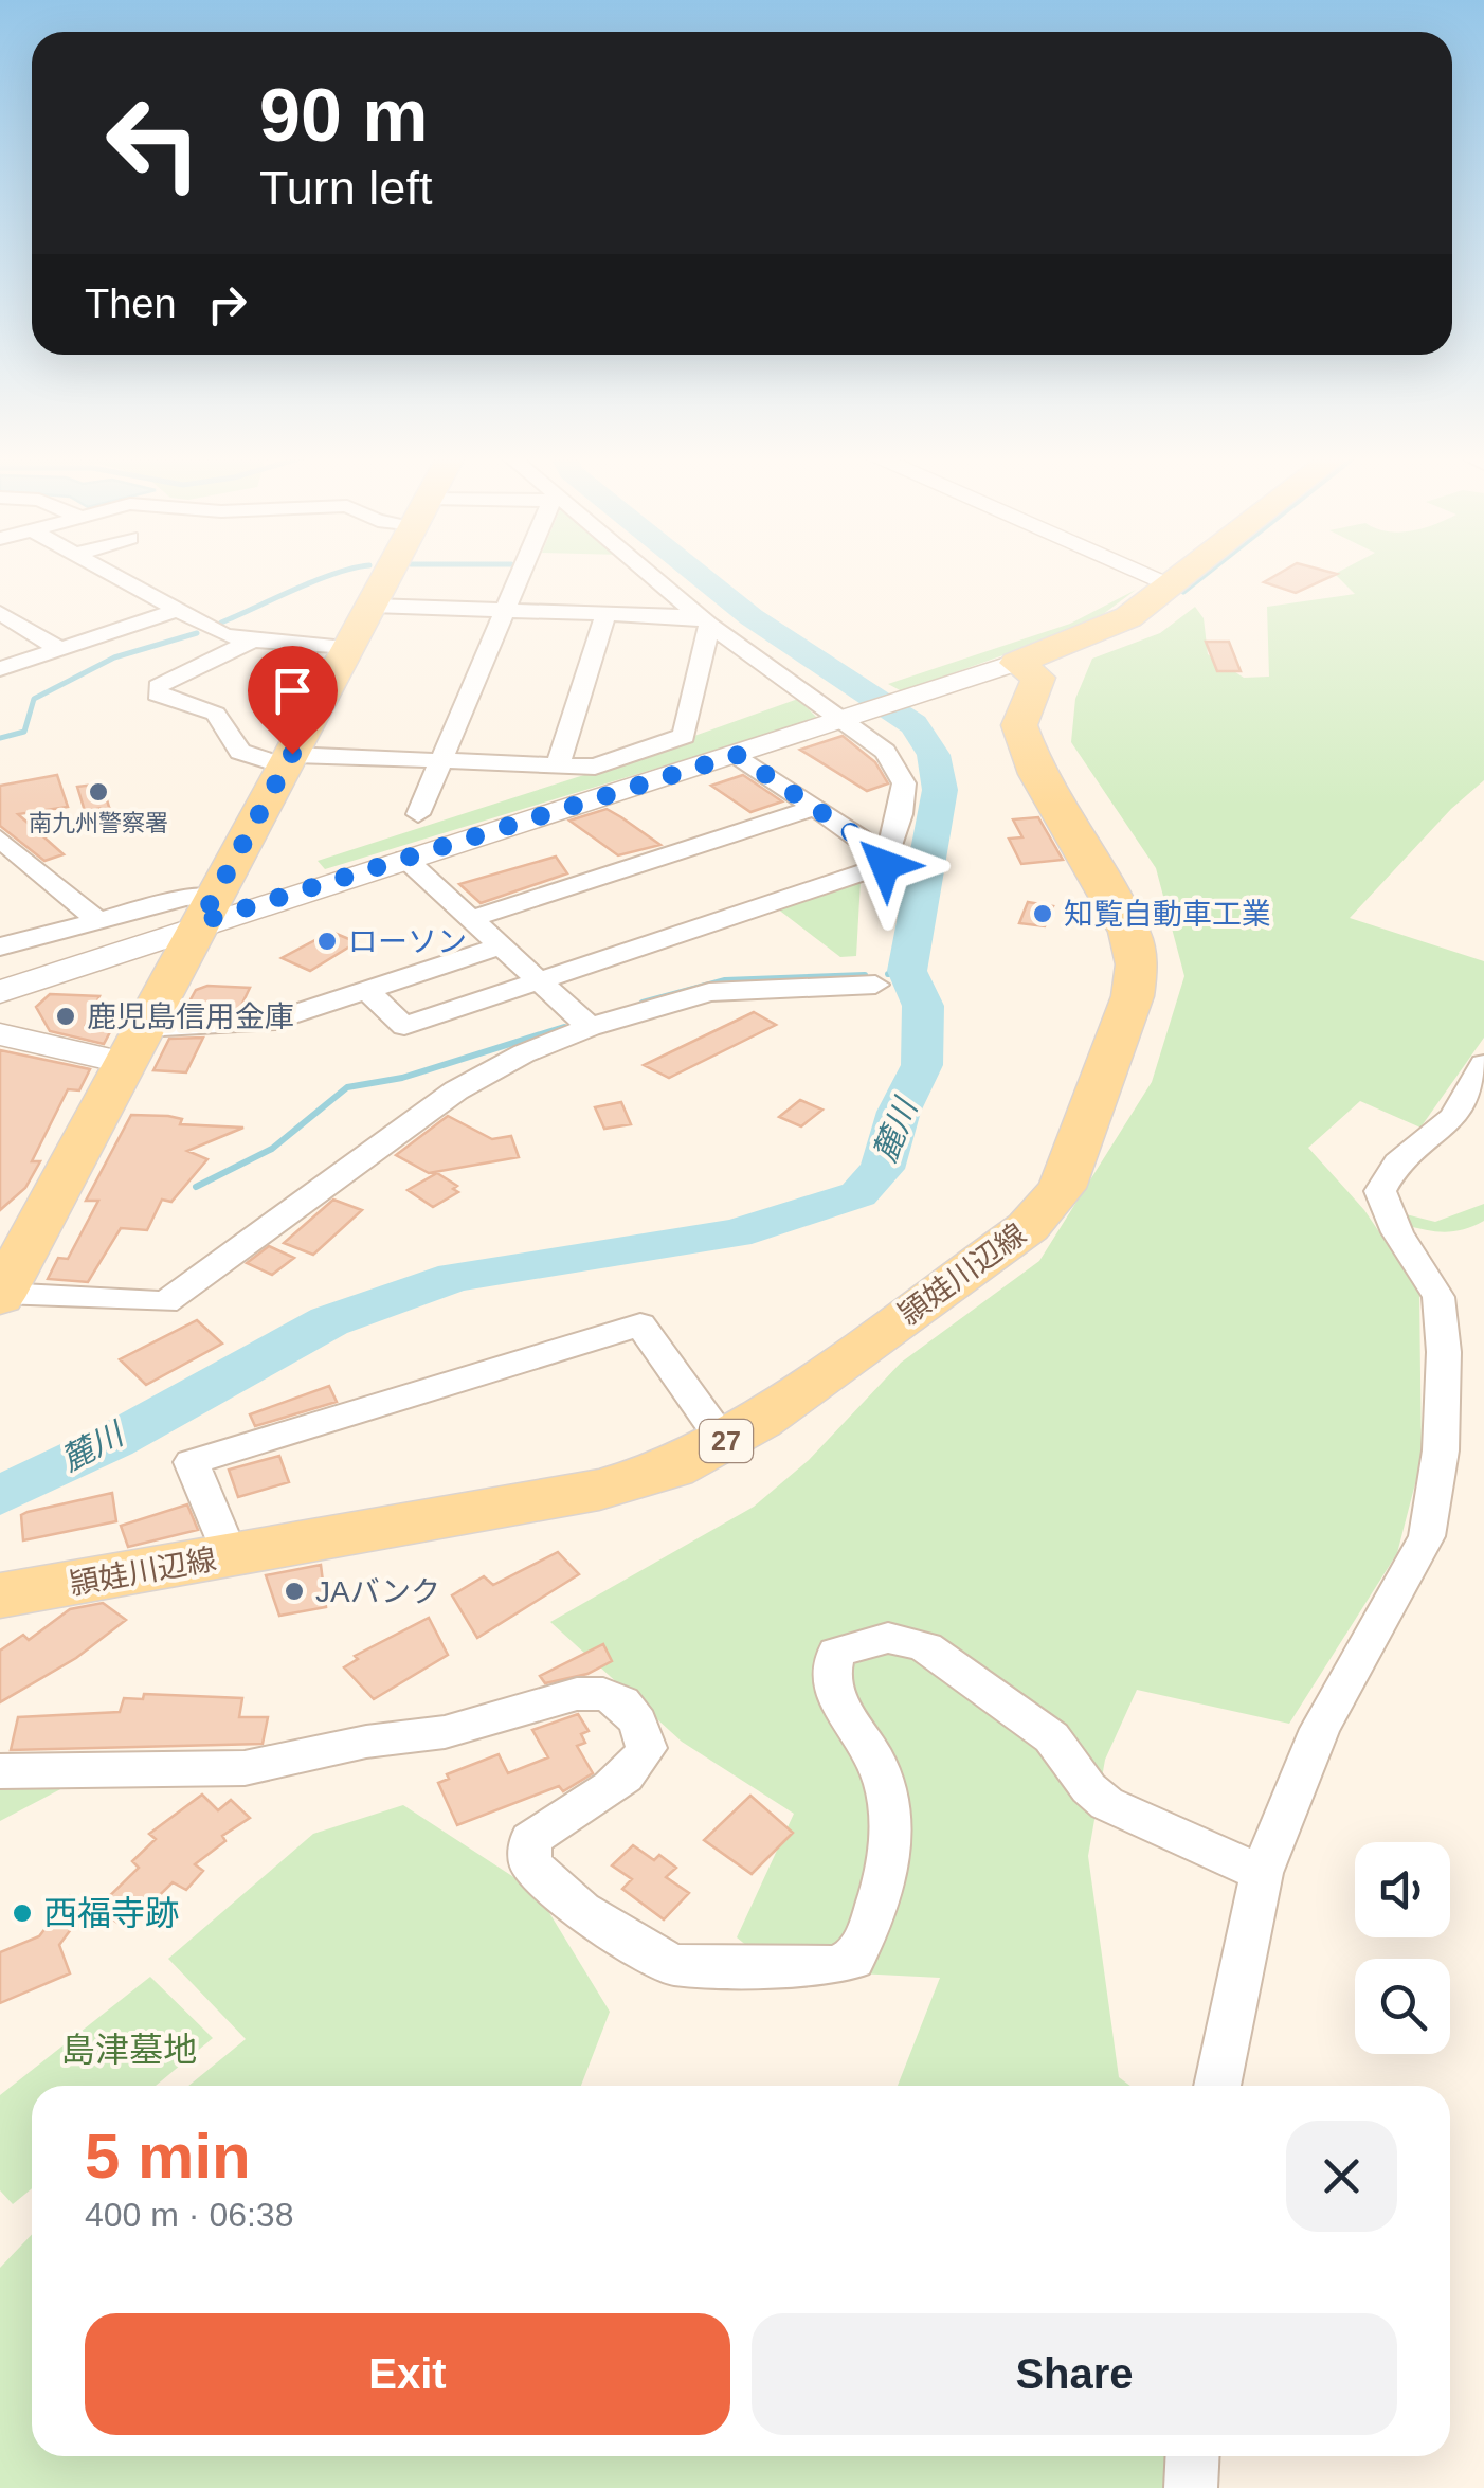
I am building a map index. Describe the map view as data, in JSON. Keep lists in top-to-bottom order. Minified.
{"streets":{"main road":["頴娃川辺線","27"]},"water":["麓川"],"parks":["島津墓地"],"places":["南九州警察署","知覧自動車工業","ローソン","鹿児島信用金庫","JAバンク","西福寺跡"],"page":{"turn":["90 m","Turn left"],"then":"Then","heading":["5 min","400 m · 06:38"],"buttons":["Exit","Share"]}}
